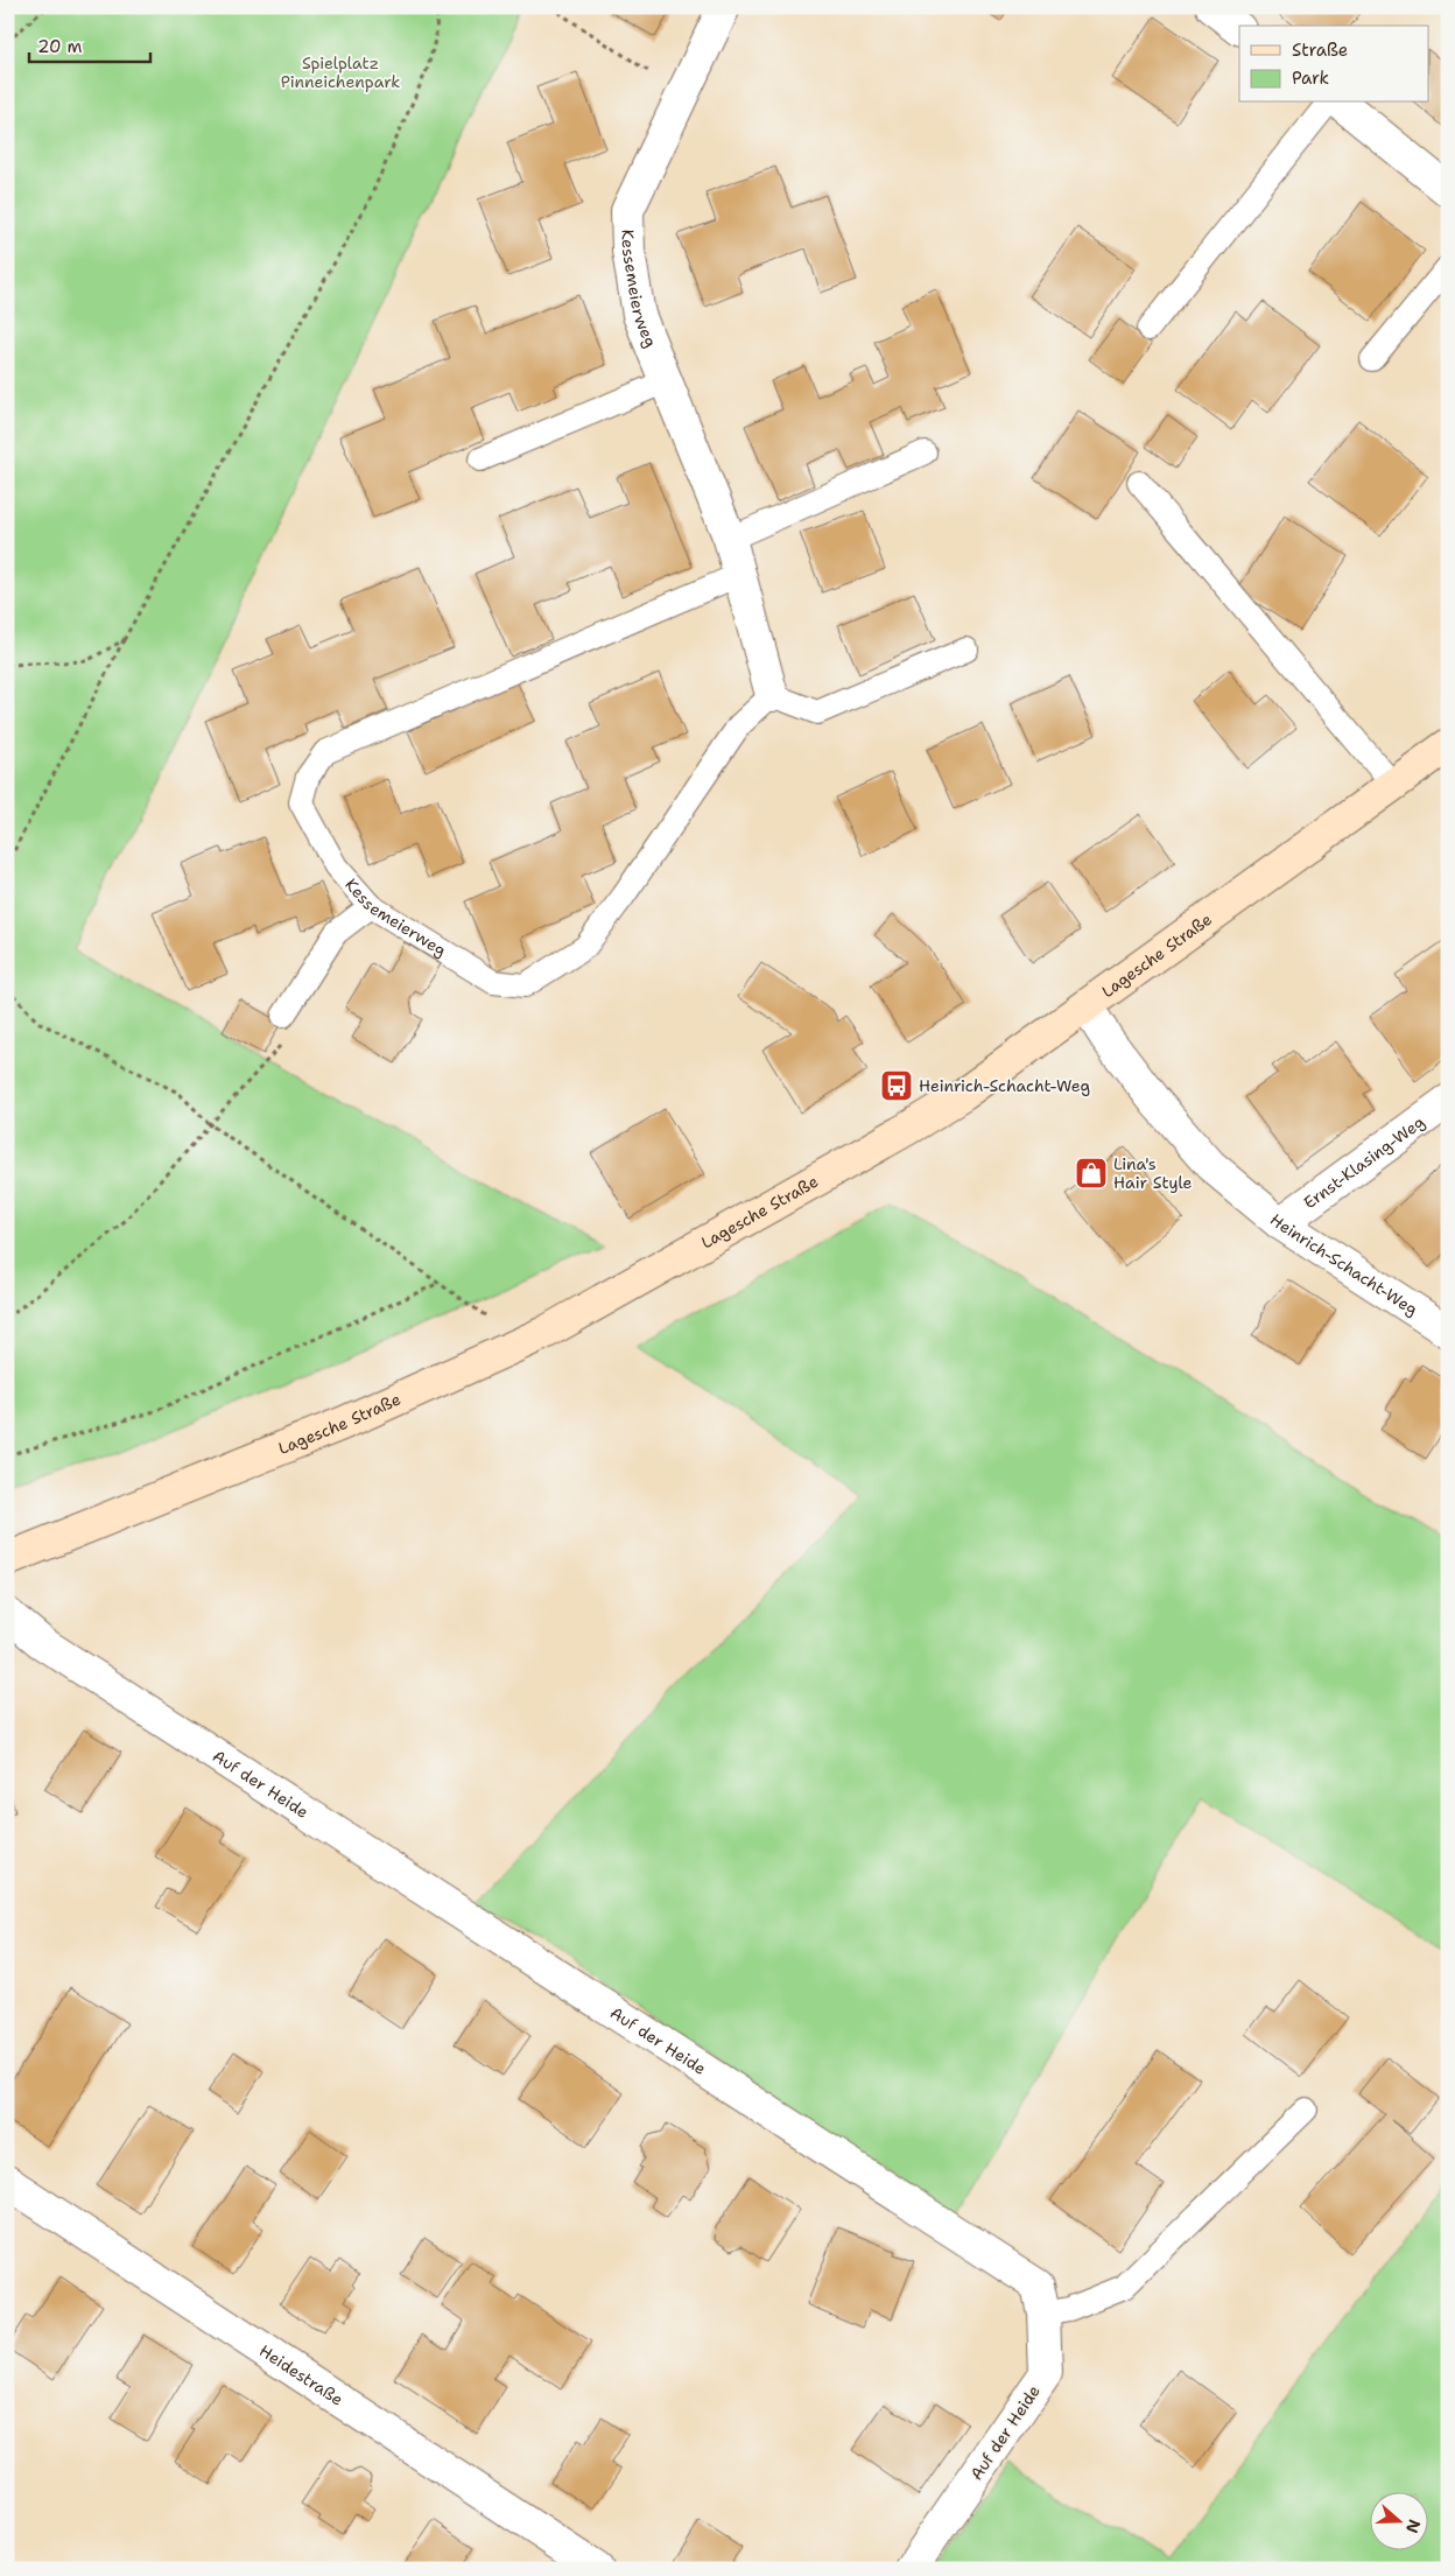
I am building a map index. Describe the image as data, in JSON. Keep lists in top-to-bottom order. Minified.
{"streets":{"street":["Kessemeierweg","Lagesche Straße","Ernst-Klasing-Weg","Heinrich-Schacht-Weg","Auf der Heide","Heidestraße"]},"crossings":[["Lagesche Straße","Heinrich-Schacht-Weg"],["Ernst-Klasing-Weg","Heinrich-Schacht-Weg"]],"parks":["Spielplatz Pinneichenpark"],"places":{"bus stop":["Heinrich-Schacht-Weg"],"shop":["Lina's Hair Style"]},"legend":["Straße","Park"],"scale_bar":"20 m","north":"right"}
